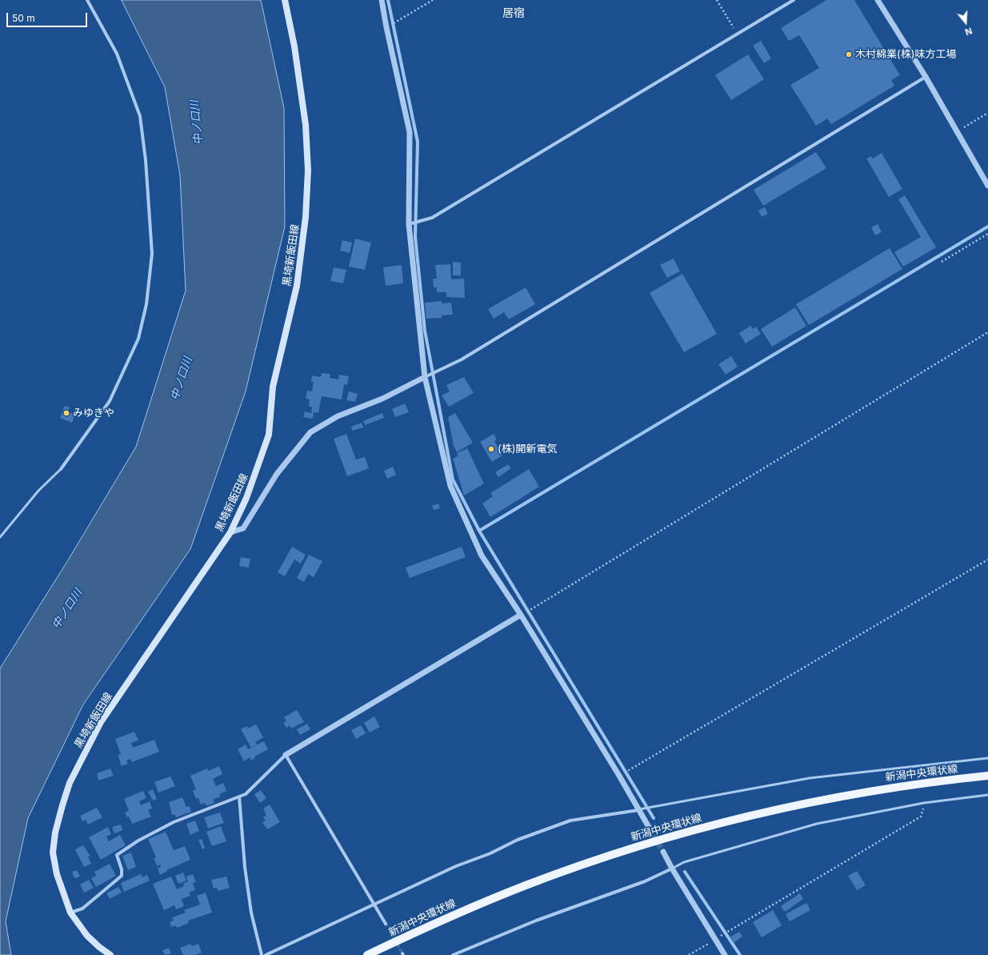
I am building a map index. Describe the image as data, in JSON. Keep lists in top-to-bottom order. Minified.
{"streets":{"main road":["黒埼新飯田線","新潟中央環状線"]},"districts":["居宿"],"water":["中ノ口川"],"places":["木村綿業(株)味方工場","みゆきや","(株)開新電気"],"scale_bar":"50 m","north":"bottom"}
